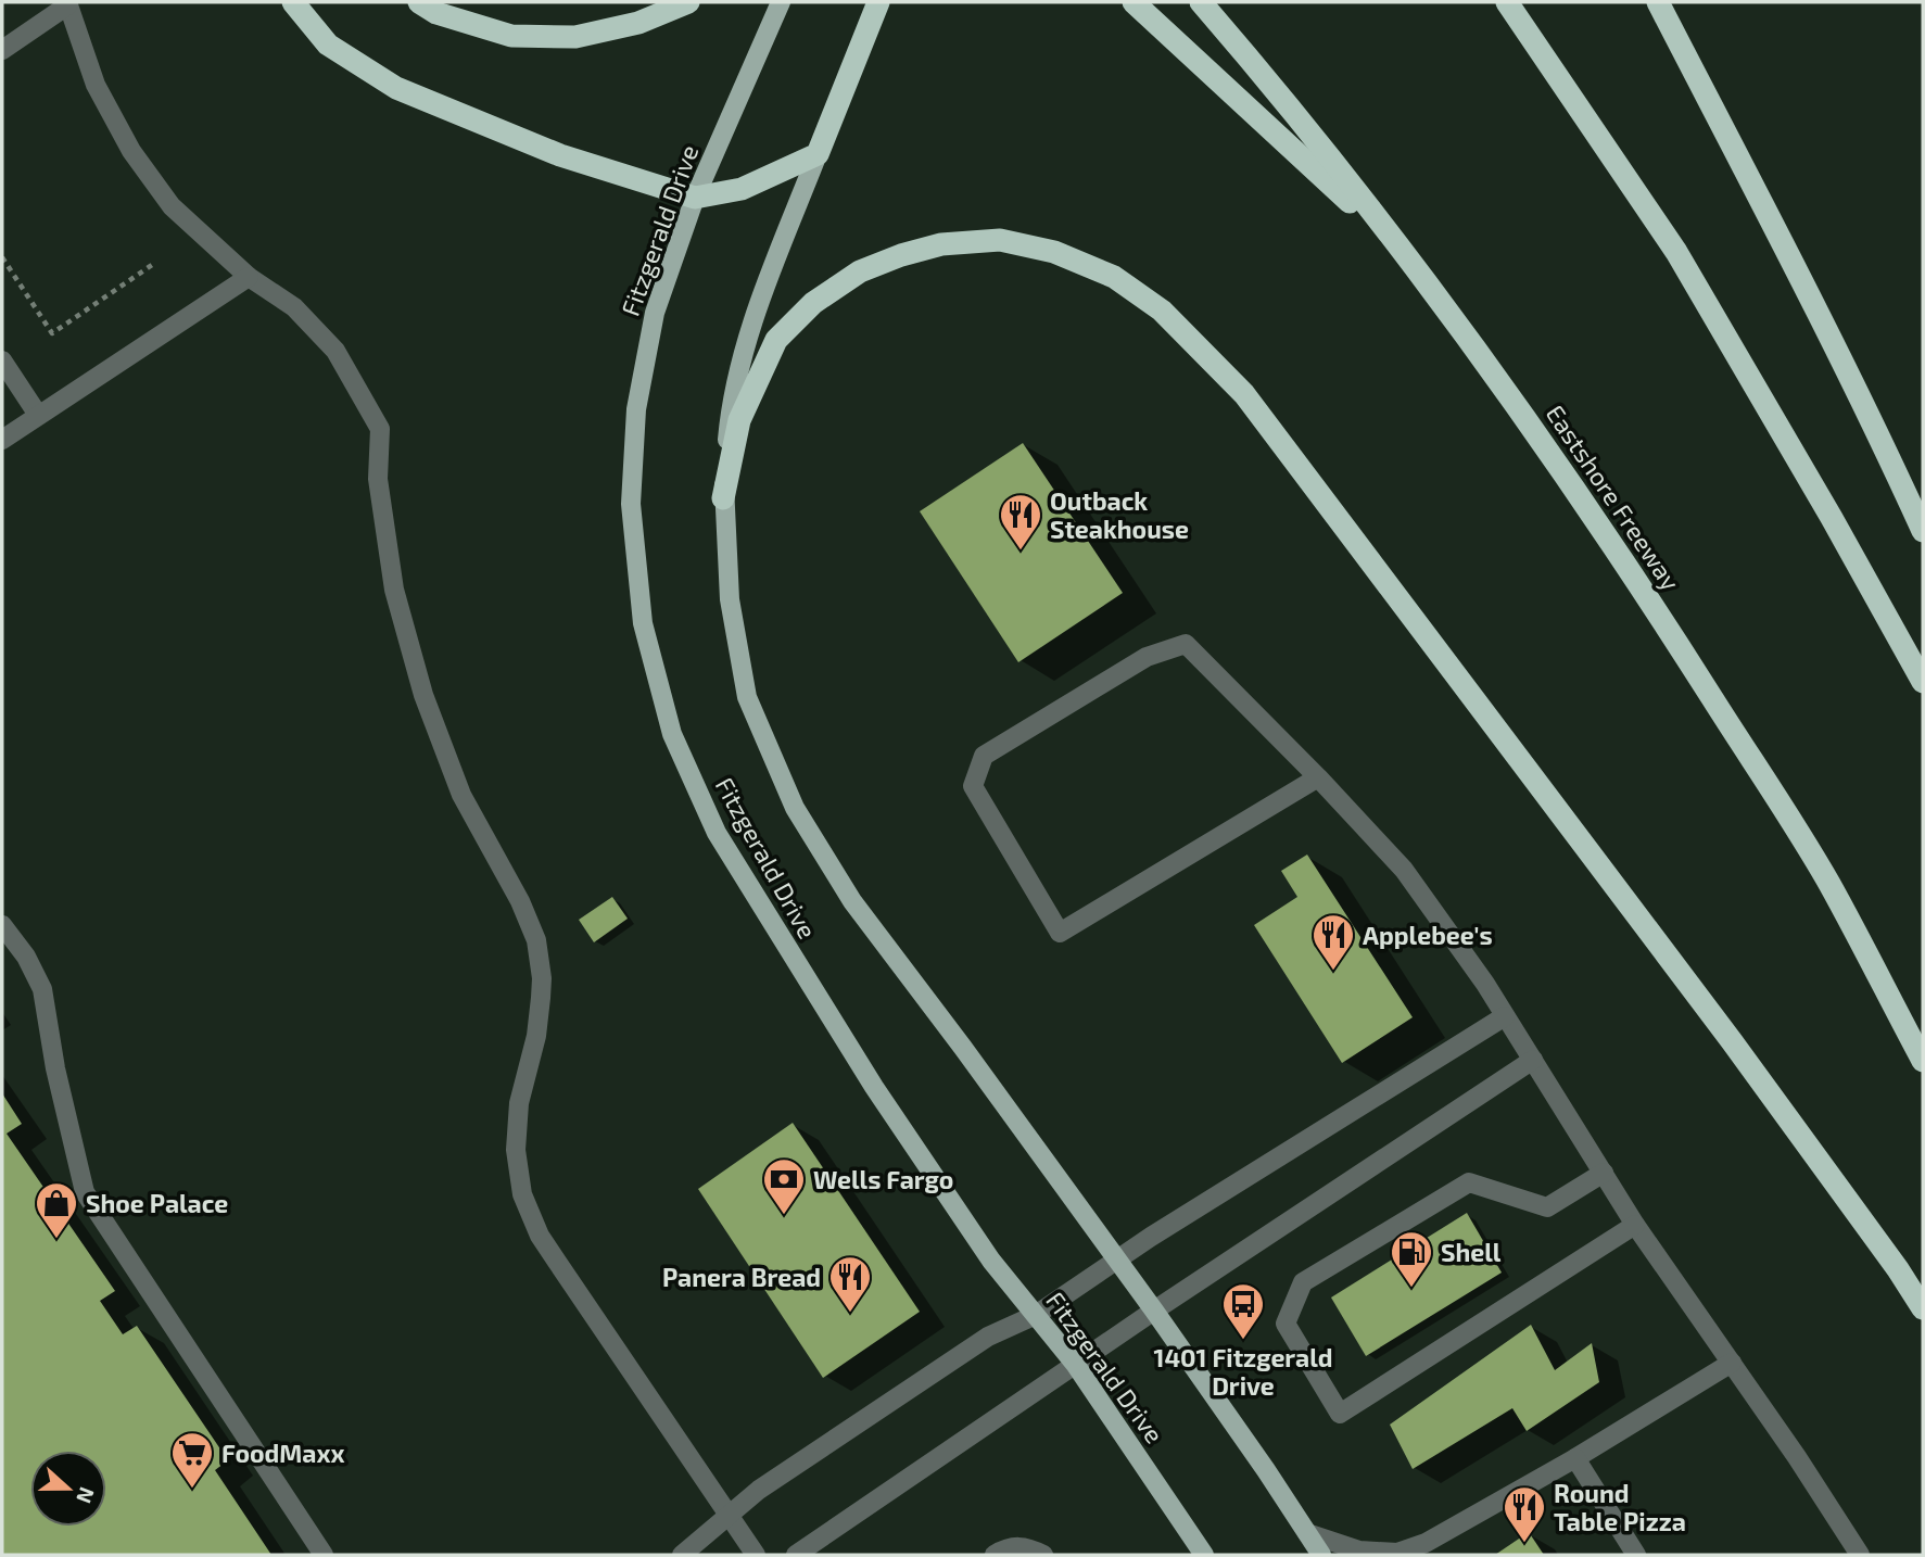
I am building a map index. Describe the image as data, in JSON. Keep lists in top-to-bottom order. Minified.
{"streets":{"highway":["Eastshore Freeway"],"main road":["Fitzgerald Drive"]},"places":{"restaurant":["Outback Steakhouse","Applebee's","Panera Bread","Round Table Pizza"],"bank":["Wells Fargo"],"shop":["Shoe Palace"],"fuel station":["Shell"],"bus stop":["1401 Fitzgerald Drive"],"supermarket":["FoodMaxx"]},"north":"right"}
